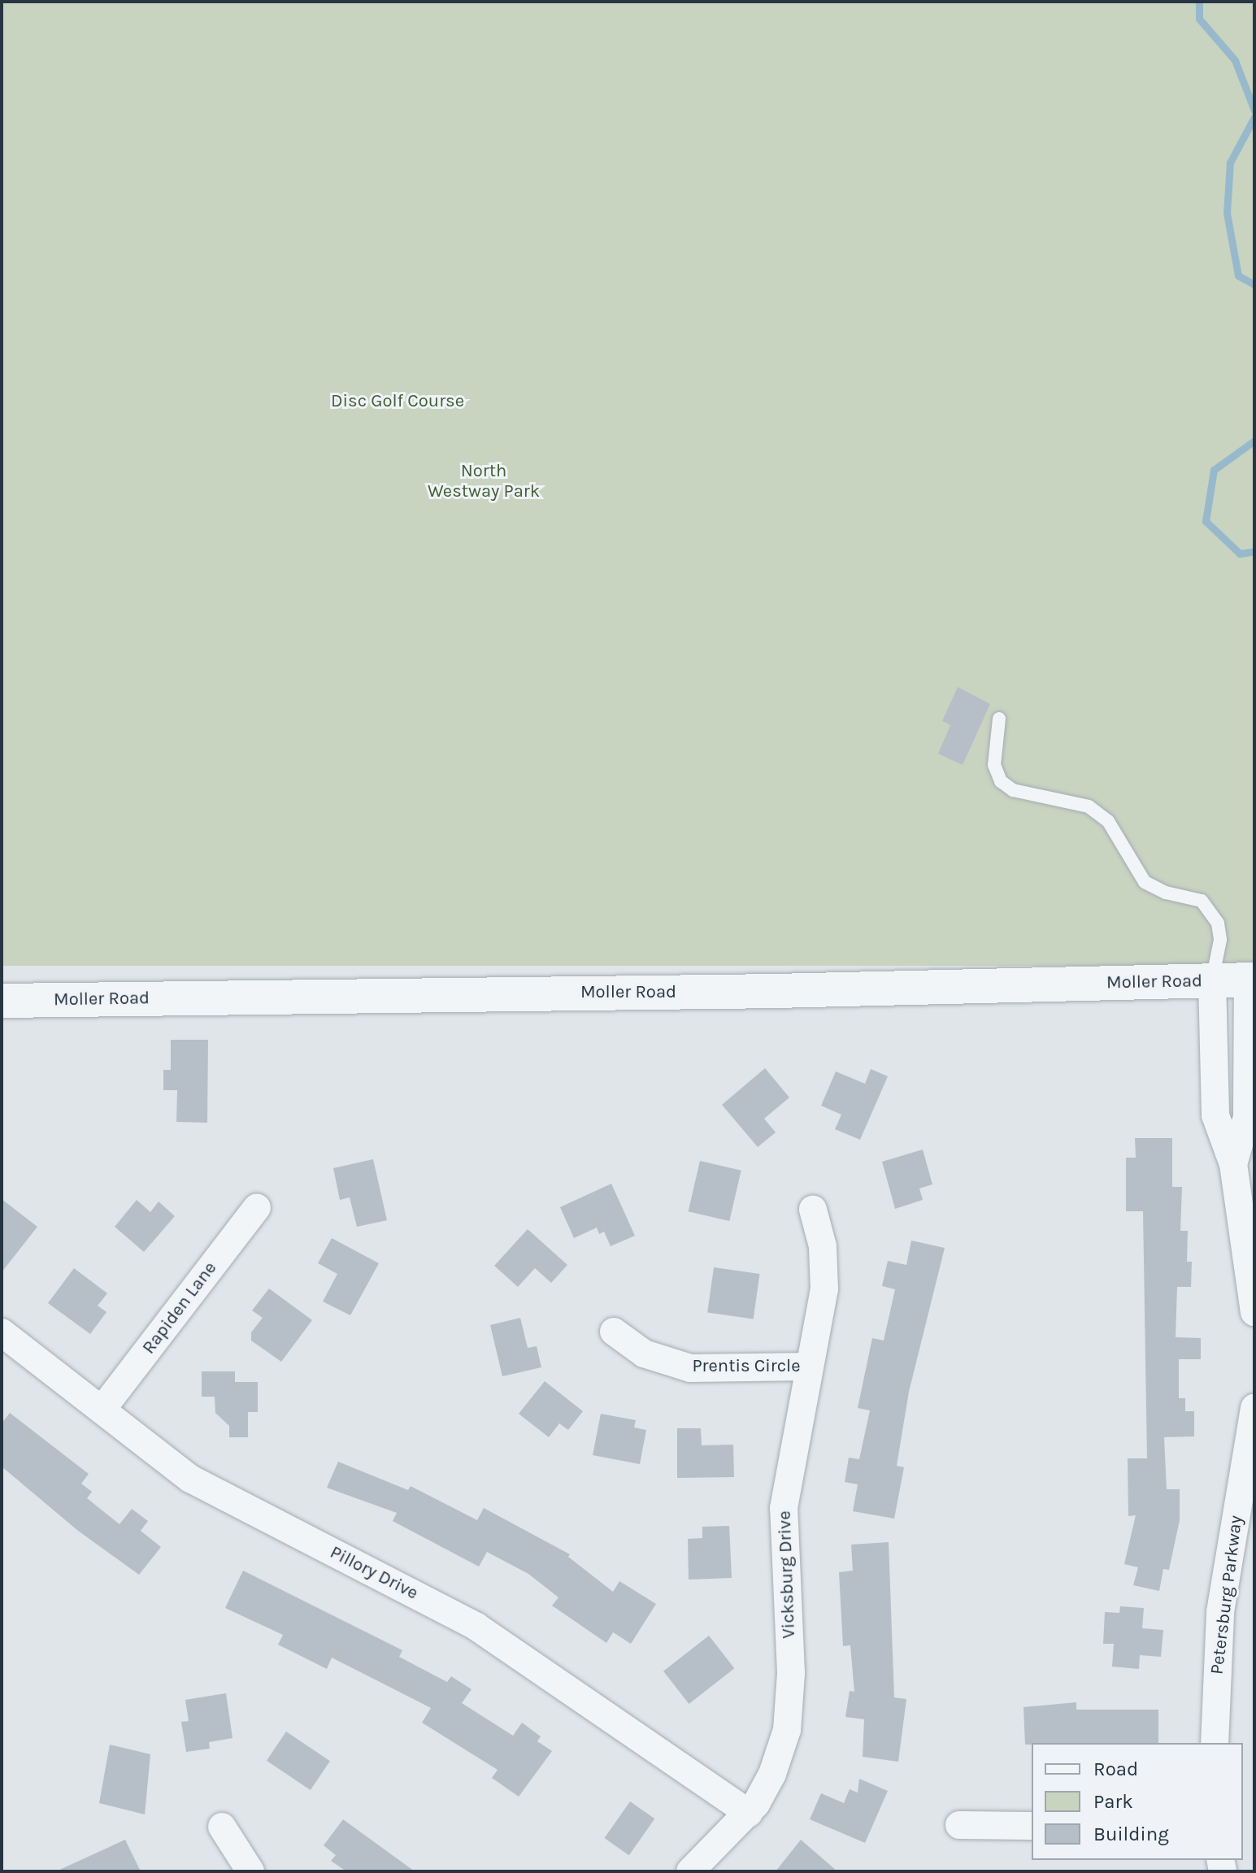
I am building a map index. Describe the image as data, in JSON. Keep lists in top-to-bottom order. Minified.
{"streets":{"street":["Moller Road","Rapiden Lane","Prentis Circle","Pillory Drive","Vicksburg Drive","Petersburg Parkway"]},"crossings":[["Rapiden Lane","Pillory Drive"],["Prentis Circle","Vicksburg Drive"],["Pillory Drive","Vicksburg Drive"]],"parks":["Disc Golf Course","North Westway Park"],"legend":["Road","Park","Building"]}
